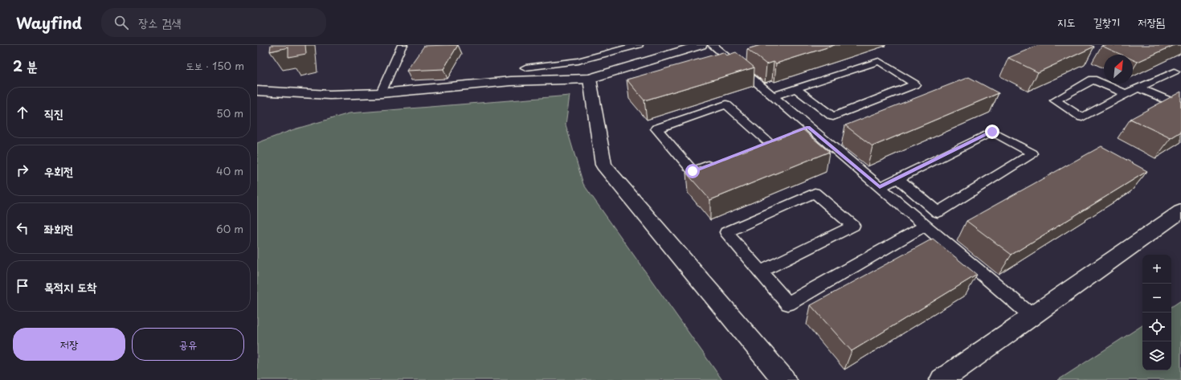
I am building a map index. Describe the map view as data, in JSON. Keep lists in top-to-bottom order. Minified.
{"north":"top right","page":{"header":"Wayfind","search":"장소 검색","nav":["지도","길찾기","저장됨"],"heading":["2 분","도보 · 150 m"],"list":[["직진","50 m"],["우회전","40 m"],["좌회전","60 m"],"목적지 도착"],"map_buttons":["+","−"],"buttons":["저장","공유"]}}
